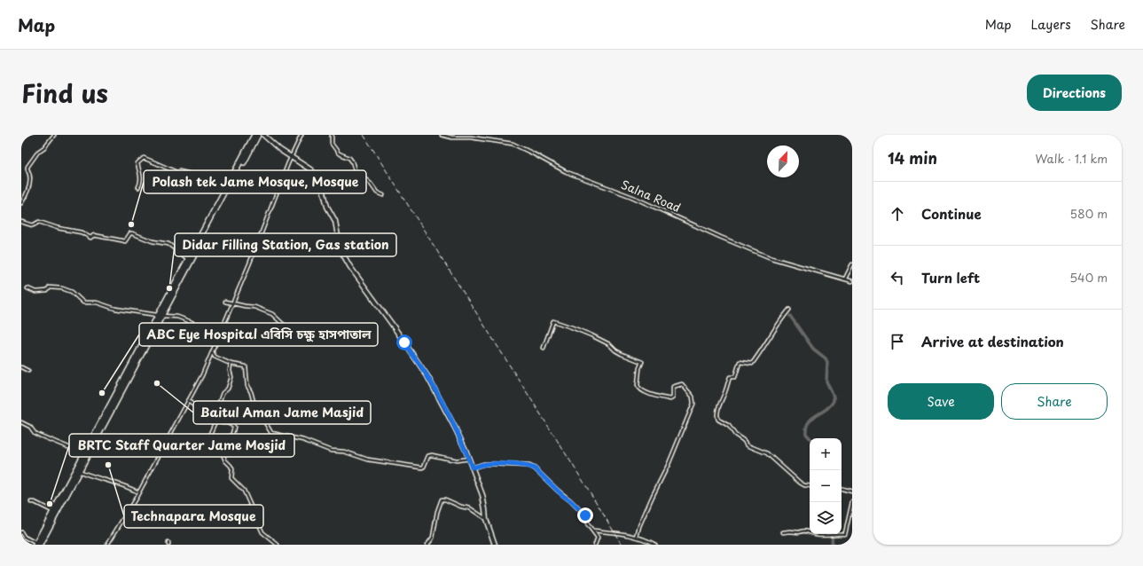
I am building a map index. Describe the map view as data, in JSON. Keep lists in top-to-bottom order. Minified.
{"streets":{"street":["Salna Road"]},"places":["Polash tek Jame Mosque, Mosque","Didar Filling Station, Gas station","Baitul Aman Jame Masjid","ABC Eye Hospital এবিসি চক্ষু হাসপাতাল","Technapara Mosque","BRTC Staff Quarter Jame Mosjid"],"north":"top right","page":{"header":"Map","nav":["Map","Layers","Share"],"title":"Find us","buttons":["Directions",["Save","Share"]],"heading":["14 min","Walk · 1.1 km"],"list":[["Continue","580 m"],["Turn left","540 m"],"Arrive at destination"],"map_buttons":["+","−"]}}
